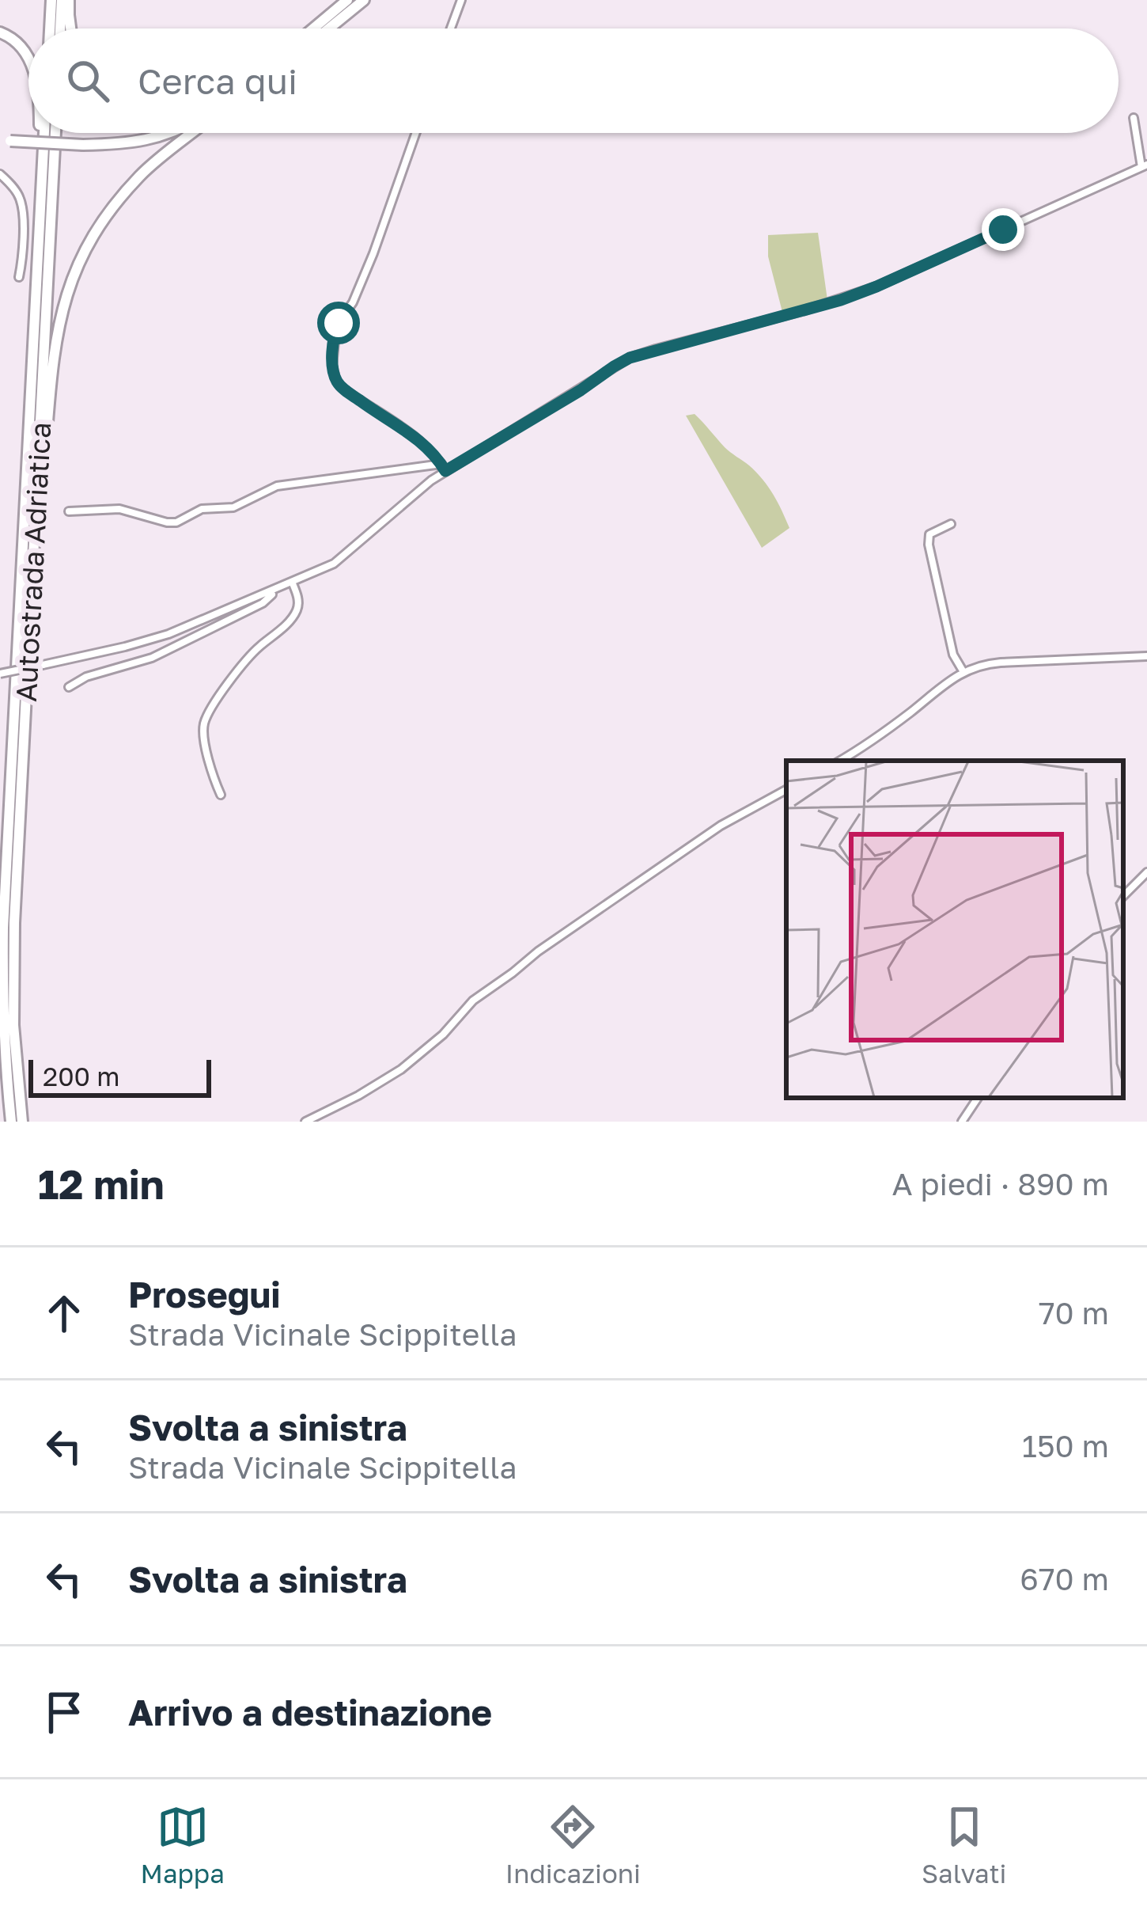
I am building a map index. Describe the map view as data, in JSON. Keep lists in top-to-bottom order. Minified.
{"streets":{"highway":["Autostrada Adriatica"]},"scale_bar":"200 m","page":{"search":"Cerca qui","scale":"200 m","heading":["12 min","A piedi · 890 m"],"list":[["Prosegui","Strada Vicinale Scippitella","70 m"],["Svolta a sinistra","Strada Vicinale Scippitella","150 m"],["Svolta a sinistra","670 m"],"Arrivo a destinazione"],"nav":["Mappa","Indicazioni","Salvati"]}}
